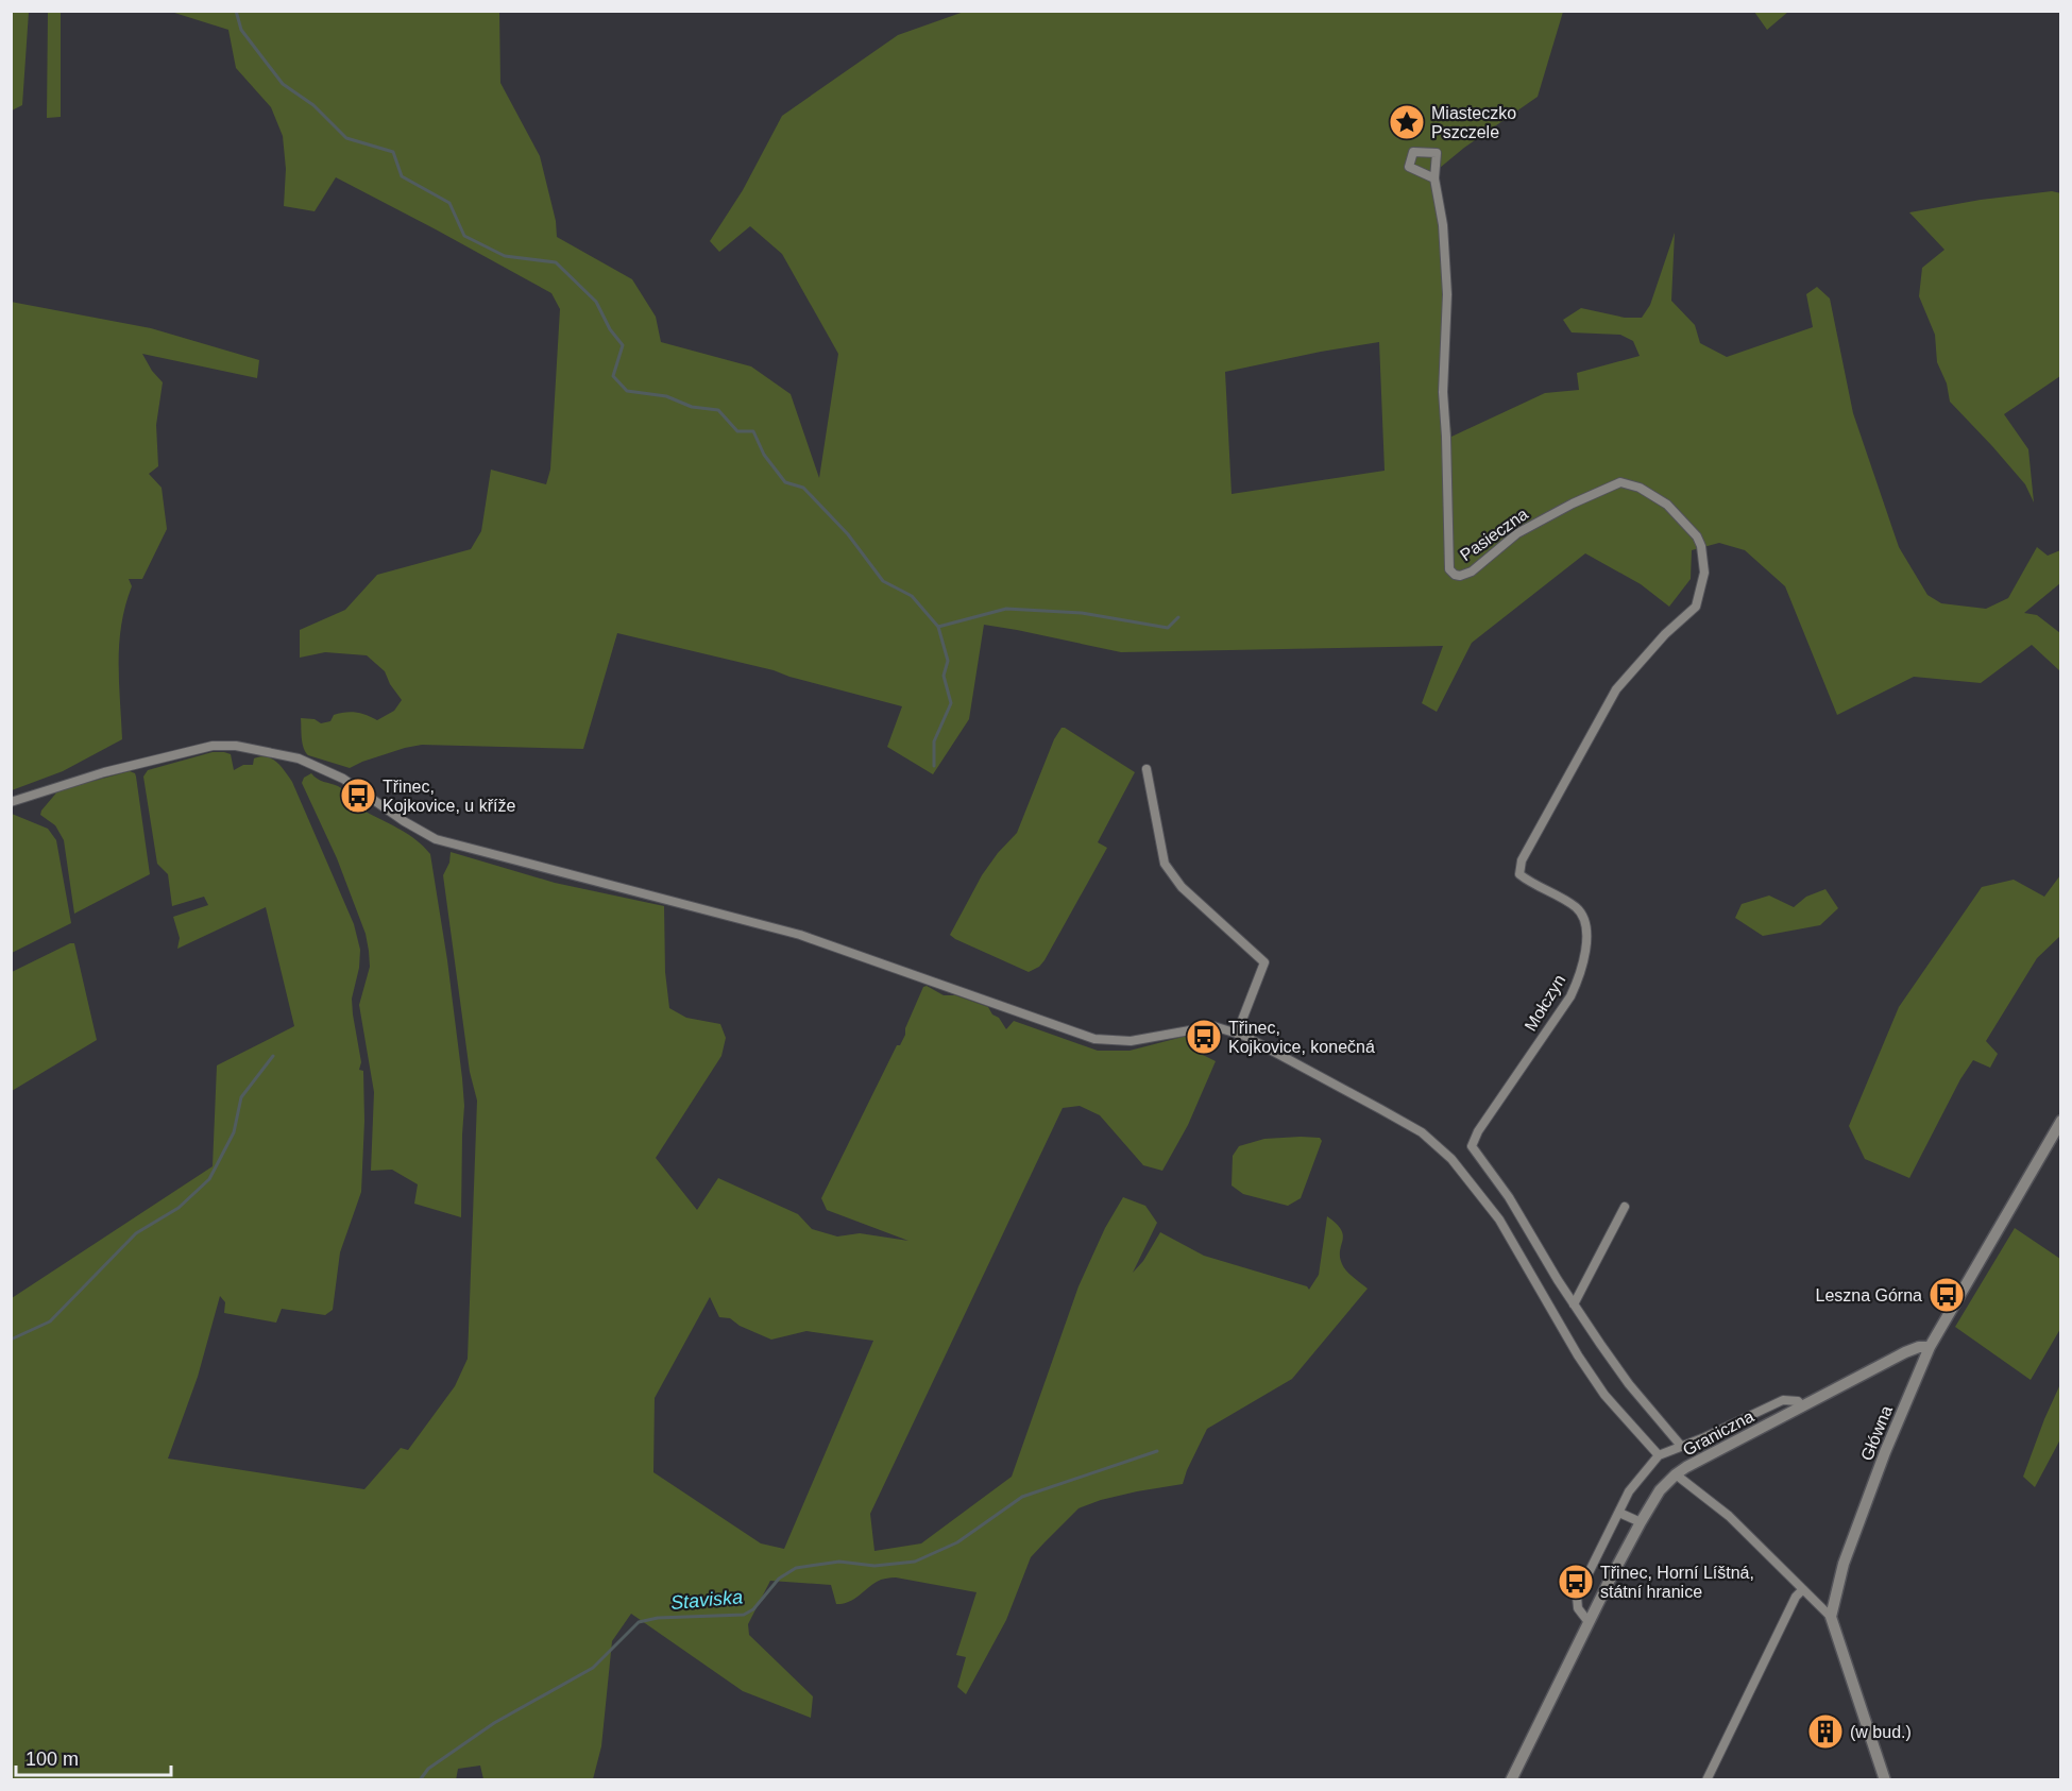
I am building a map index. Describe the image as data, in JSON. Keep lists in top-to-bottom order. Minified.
{"streets":{"street":["Pasieczna","Mołczyn","Graniczna","Główna"]},"crossings":[["Pasieczna","Mołczyn"],["Graniczna","Główna"]],"water":["Staviska"],"places":{"place":["Miasteczko Pszczele"],"bus stop":["Třinec, Kojkovice, u kříže","Třinec, Kojkovice, konečná","Leszna Górna","Třinec, Horní Líštná, státní hranice"],"building":["(w bud.)"]},"scale_bar":"100 m"}
